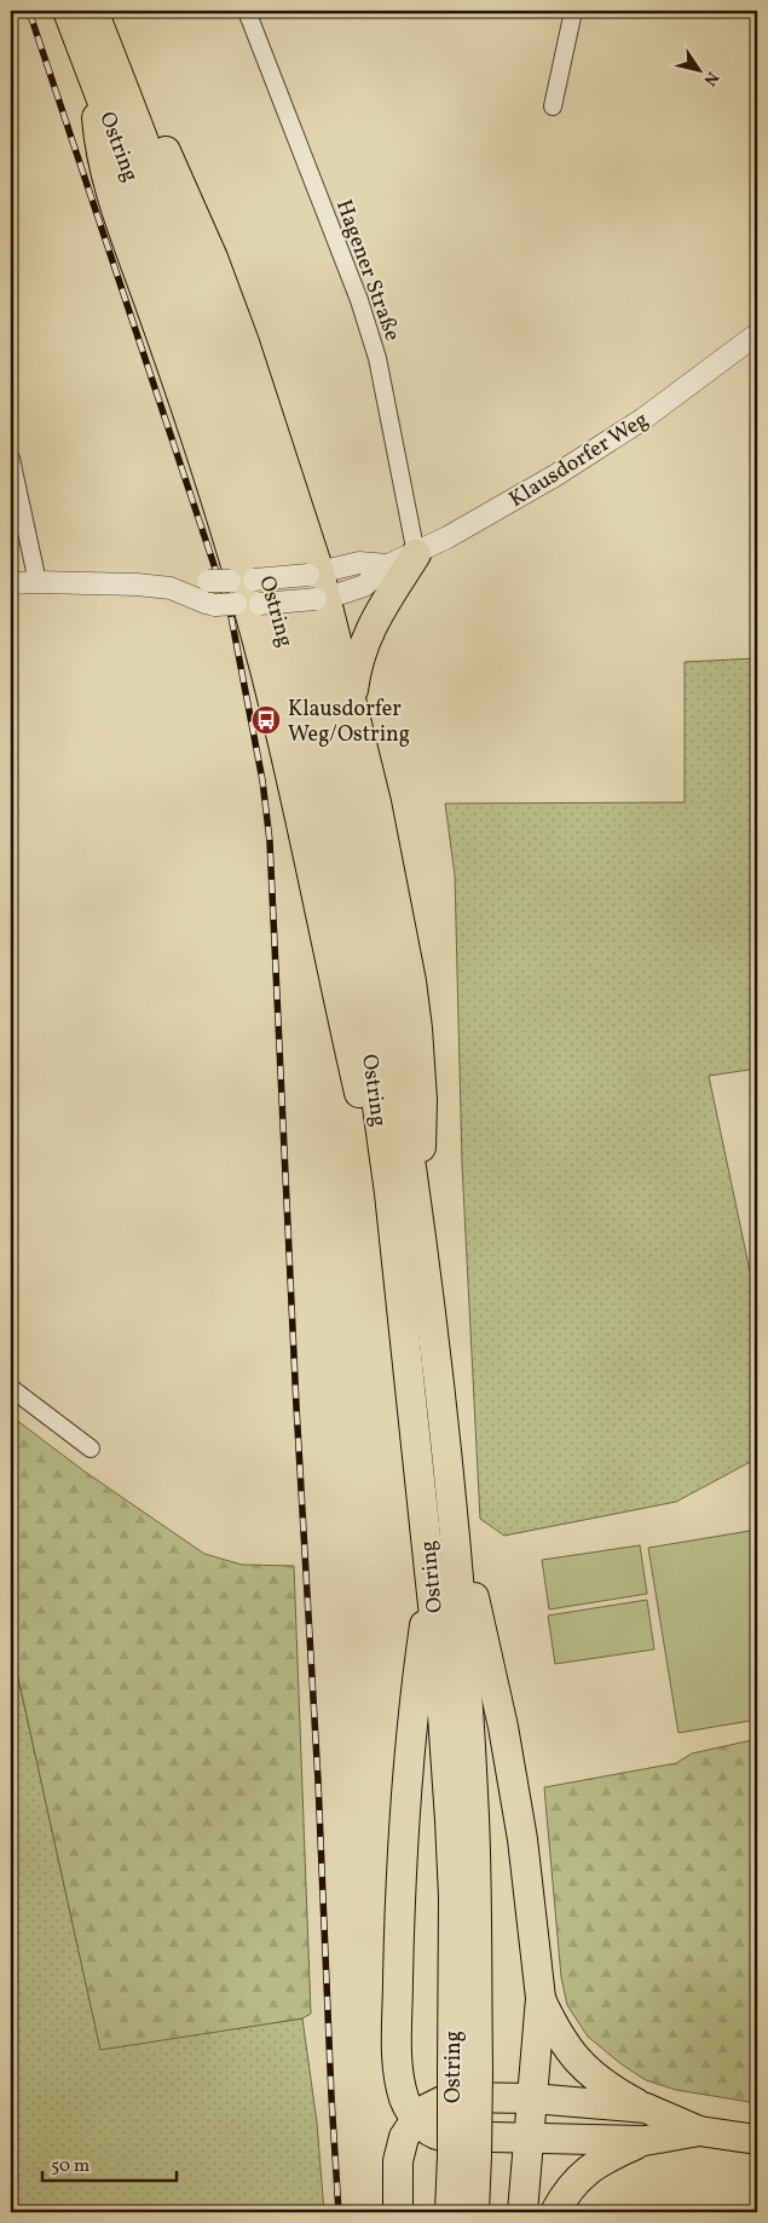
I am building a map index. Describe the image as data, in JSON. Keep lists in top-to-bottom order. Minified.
{"streets":{"highway":["Ostring"],"street":["Hagener Straße","Klausdorfer Weg"]},"crossings":[["Hagener Straße","Klausdorfer Weg"]],"places":{"bus stop":["Klausdorfer Weg/Ostring"]},"scale_bar":"50 m","north":"bottom right"}
